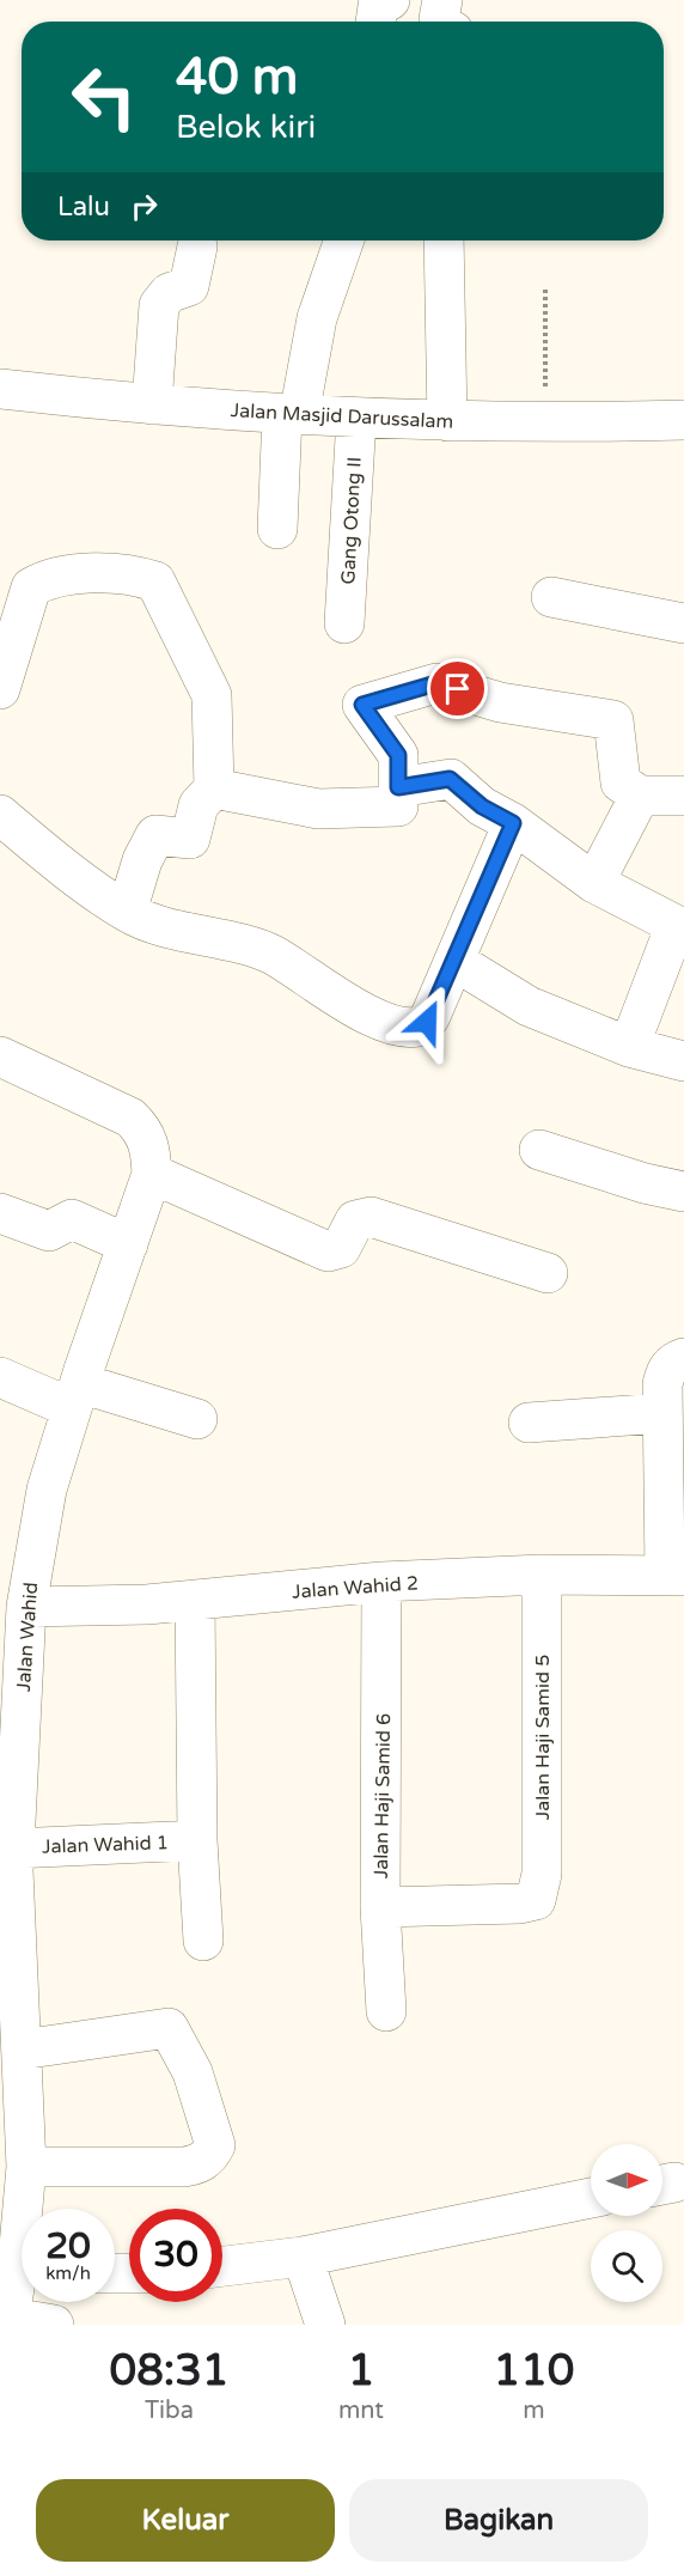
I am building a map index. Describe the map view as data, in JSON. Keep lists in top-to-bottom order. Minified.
{"streets":{"street":["Jalan Masjid Darussalam","Gang Otong II","Jalan Wahid 2","Jalan Wahid","Jalan Haji Samid 5","Jalan Haji Samid 6","Jalan Wahid 1"]},"crossings":[["Jalan Masjid Darussalam","Gang Otong II"],["Jalan Wahid 2","Jalan Wahid"],["Jalan Wahid 2","Jalan Haji Samid 5"],["Jalan Wahid 2","Jalan Haji Samid 6"],["Jalan Wahid","Jalan Wahid 1"],["Jalan Haji Samid 5","Jalan Haji Samid 6"]],"north":"right","page":{"turn":["40 m","Belok kiri"],"then":"Lalu","speed":"20 km/h","limit":"30","eta":["08:31","Tiba","1","mnt","110","m"],"buttons":["Keluar","Bagikan"]}}
